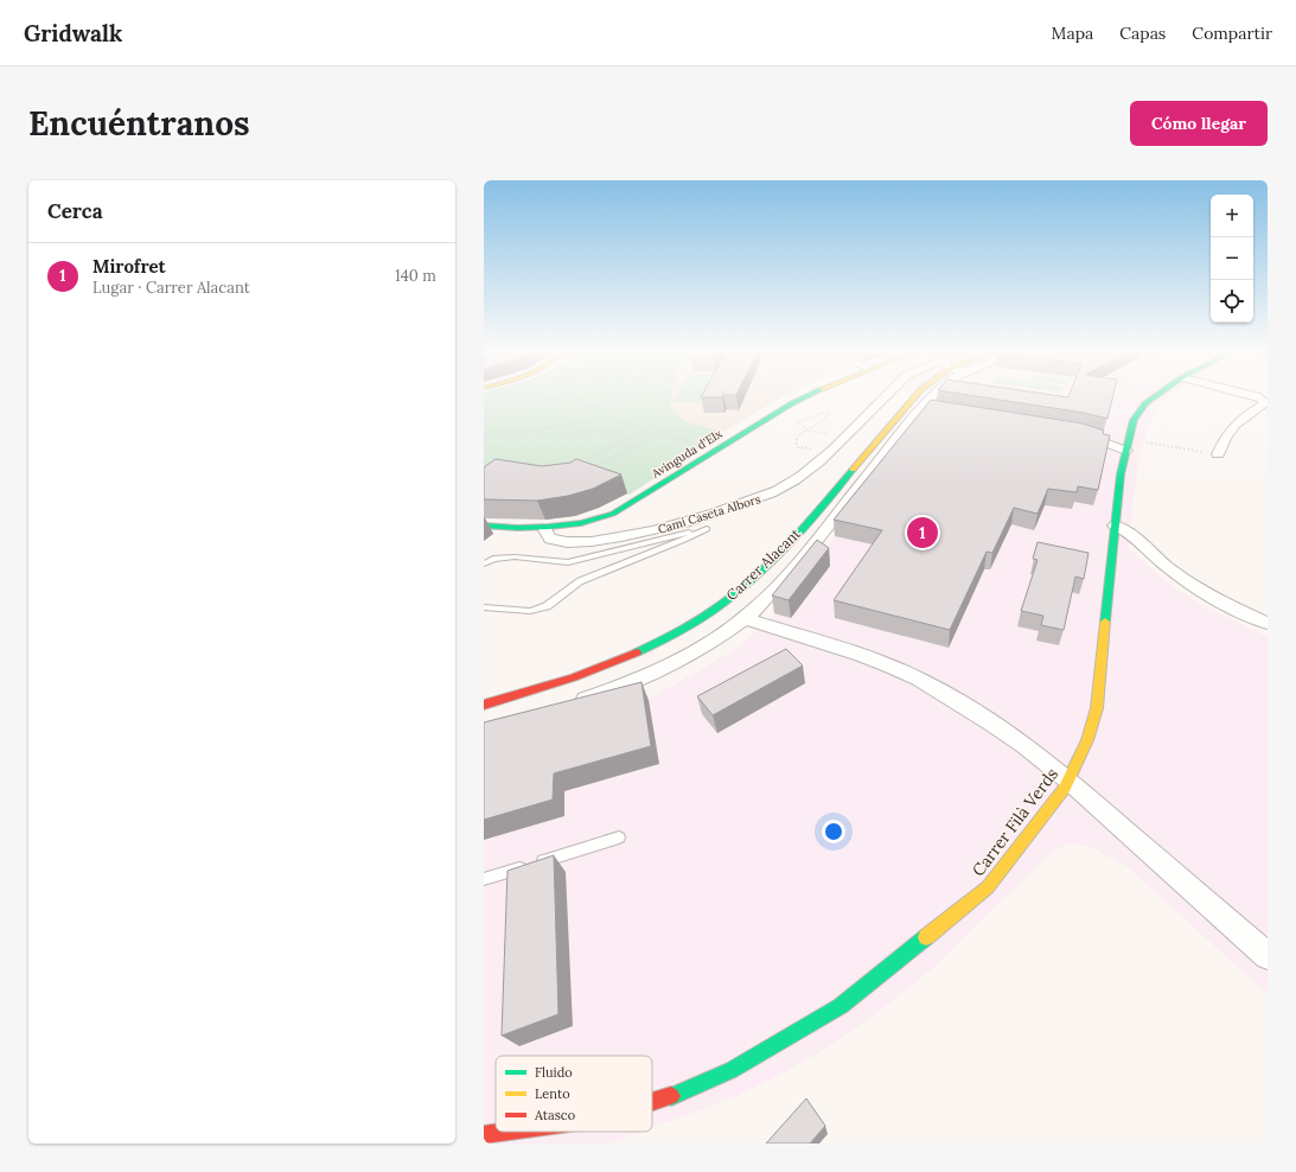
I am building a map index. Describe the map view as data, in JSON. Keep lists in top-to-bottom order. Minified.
{"streets":{"street":["Avinguda d'Elx","Camí Caseta Albors","Carrer Alacant","Carrer Filà Verds"]},"crossings":[["Avinguda d'Elx","Camí Caseta Albors"]],"legend":["Fluido","Lento","Atasco"],"page":{"header":"Gridwalk","nav":["Mapa","Capas","Compartir"],"buttons":"Cómo llegar","title":"Encuéntranos","heading":"Cerca","map_buttons":["+","−"],"list":[{"mark":"1","name":"Mirofret","note":"Lugar · Carrer Alacant","value":"140 m"}],"pins":"1"}}
